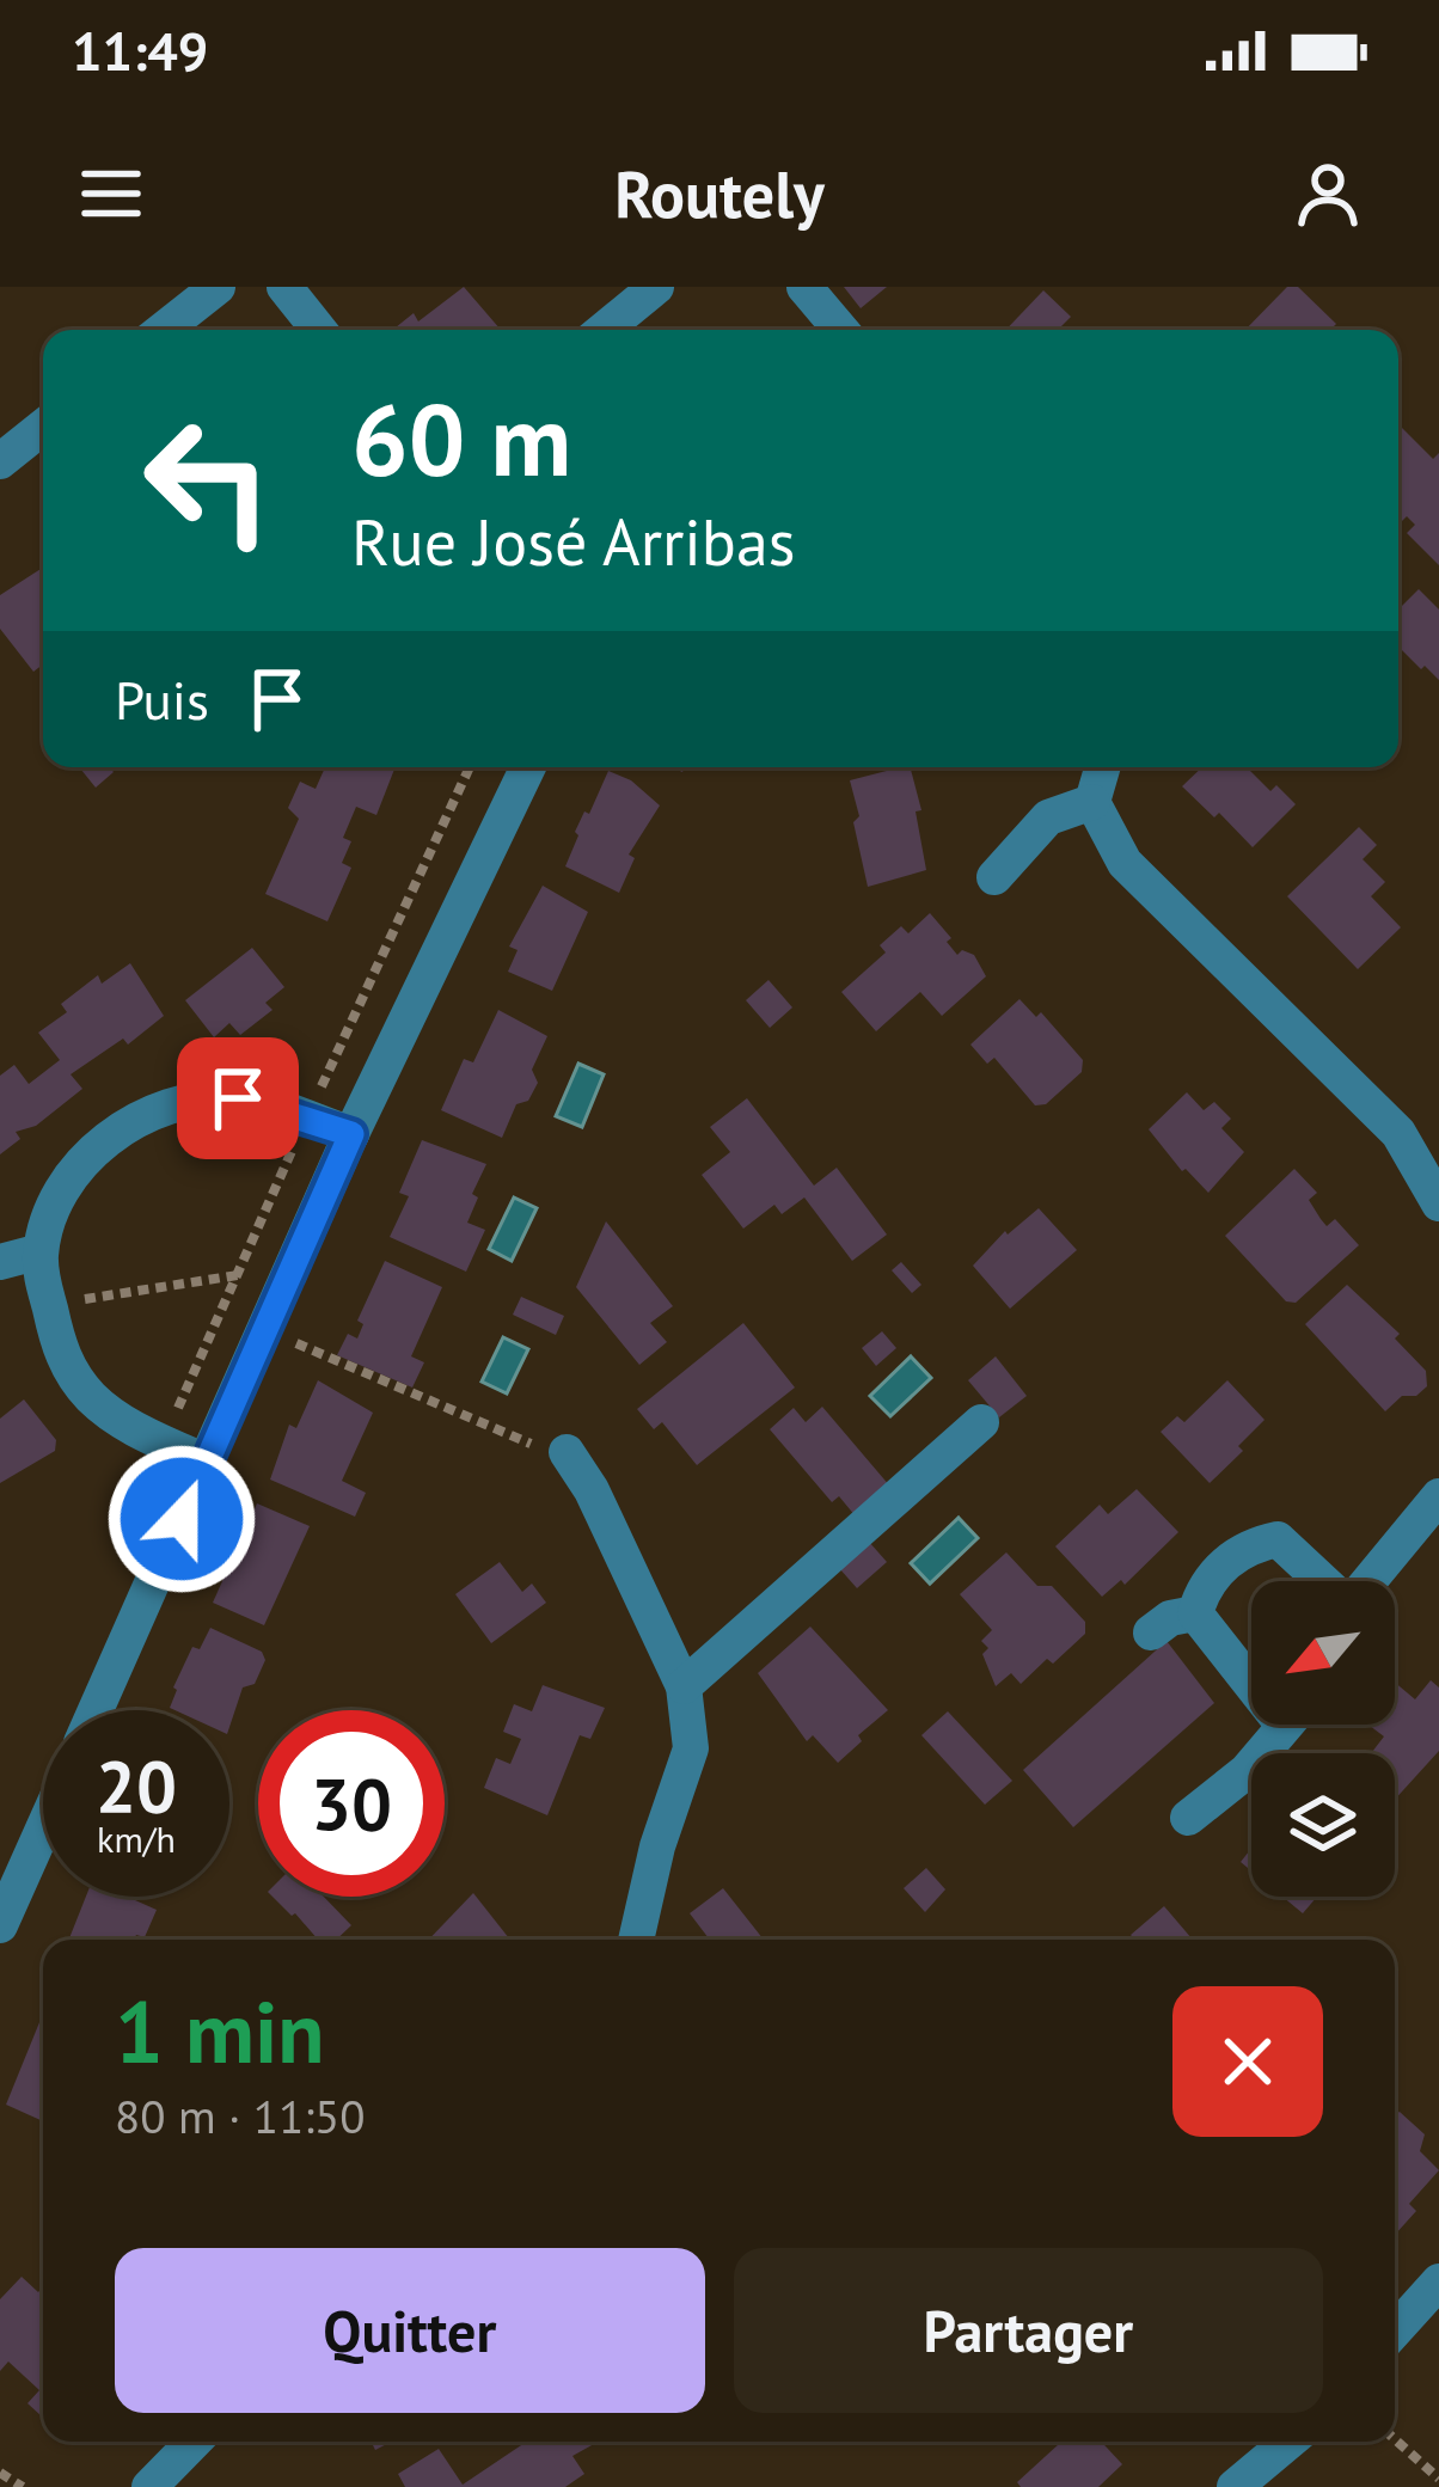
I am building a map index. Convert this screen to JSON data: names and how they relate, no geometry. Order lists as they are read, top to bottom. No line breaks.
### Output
{"north":"bottom left","page":{"status":"11:49","header":"Routely","turn":["60 m","Rue José Arribas"],"then":"Puis","speed":"20 km/h","limit":"30","heading":["1 min","80 m · 11:50"],"buttons":["Quitter","Partager"]}}
